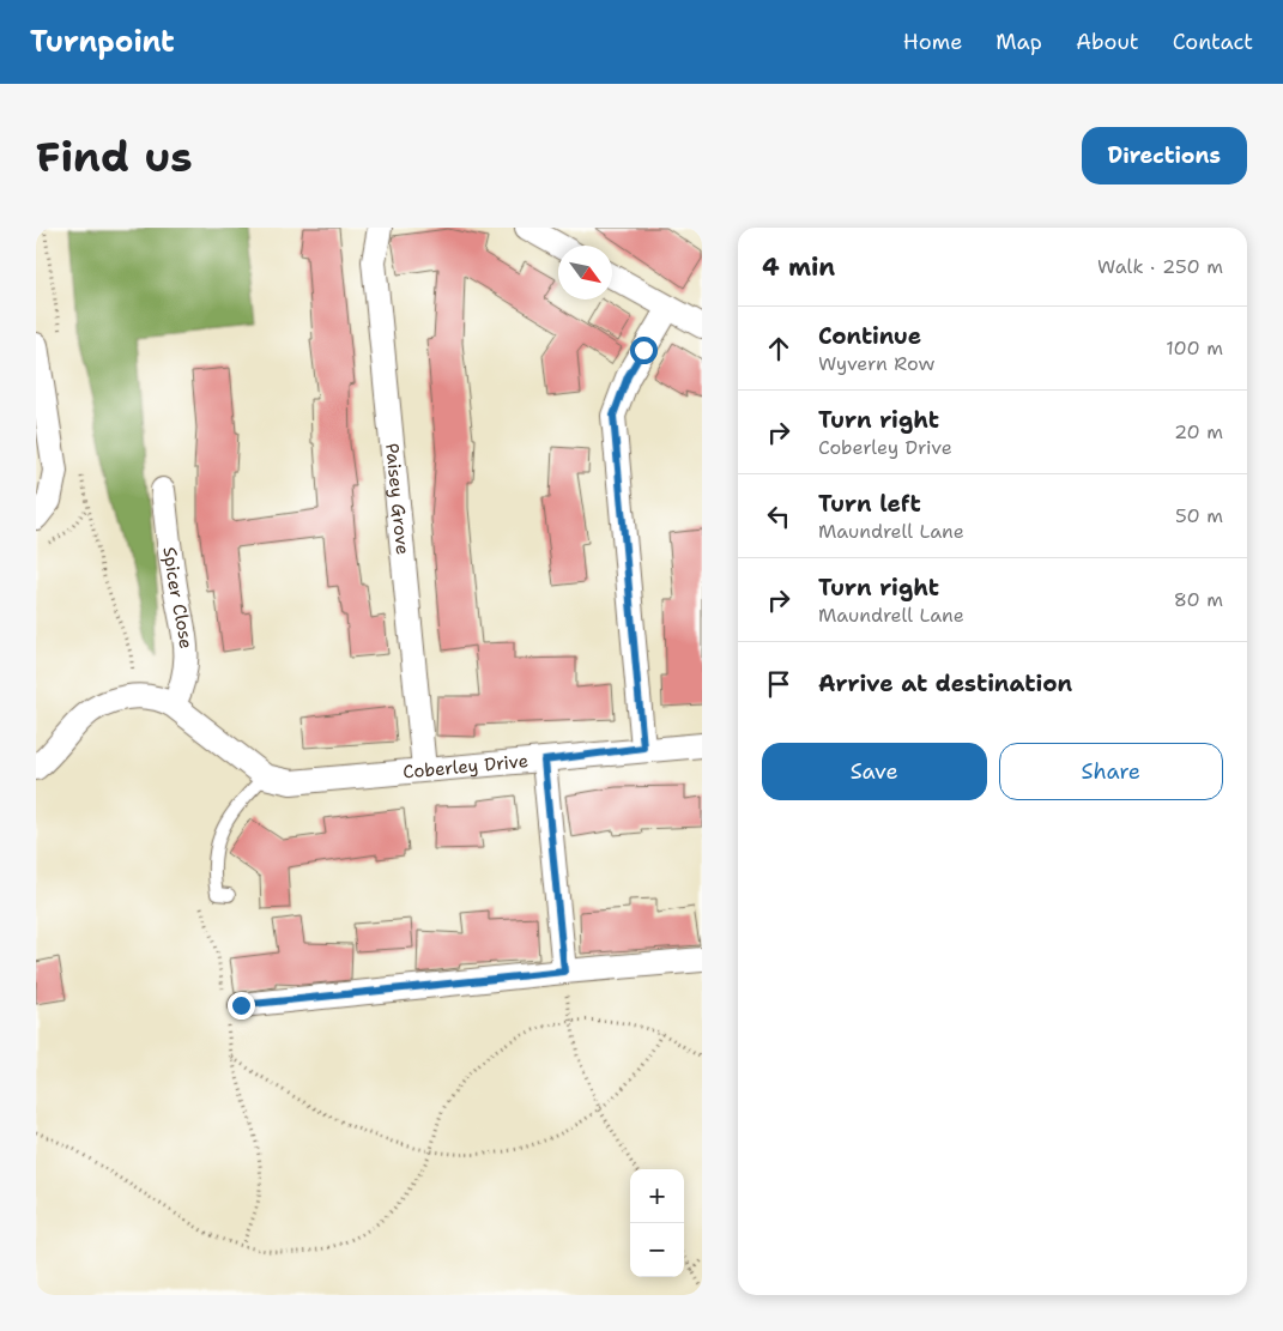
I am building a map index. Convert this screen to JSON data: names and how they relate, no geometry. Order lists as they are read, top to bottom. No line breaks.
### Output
{"streets":{"street":["Paisey Grove","Spicer Close","Coberley Drive"]},"crossings":[["Paisey Grove","Coberley Drive"],["Spicer Close","Coberley Drive"]],"north":"bottom right","page":{"header":"Turnpoint","nav":["Home","Map","About","Contact"],"buttons":["Directions",["Save","Share"]],"title":"Find us","heading":["4 min","Walk · 250 m"],"list":[["Continue","Wyvern Row","100 m"],["Turn right","Coberley Drive","20 m"],["Turn left","Maundrell Lane","50 m"],["Turn right","Maundrell Lane","80 m"],"Arrive at destination"],"map_buttons":["+","−"]}}
